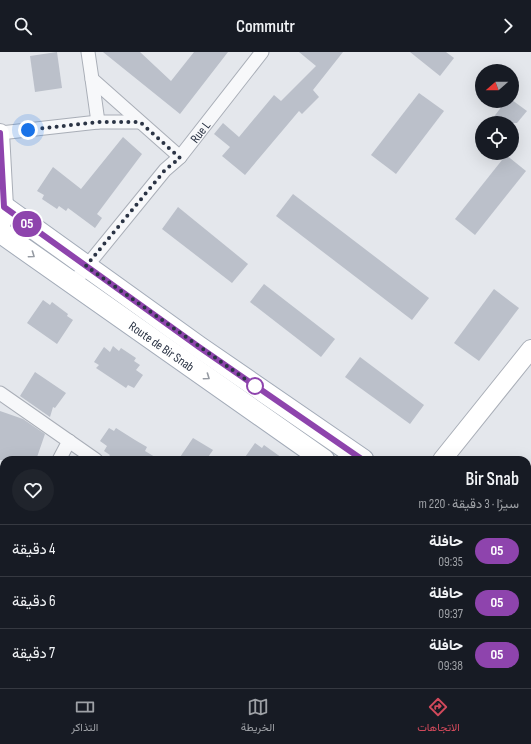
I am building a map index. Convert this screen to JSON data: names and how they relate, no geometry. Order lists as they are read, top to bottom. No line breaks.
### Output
{"streets":{"main road":["Route de Bir Snab"],"street":["Rue L"]},"crossings":[["Rue L","Route de Bir Snab"]],"lines":["bus line 05"],"north":"left","page":{"header":"Commutr","on_map":"05","heading":["Bir Snab","سيرًا · 3 دقيقة · 220 m"],"list":[{"mark":"05","name":"حافلة","note":"09:35","value":"4 دقيقة"},{"mark":"05","name":"حافلة","note":"09:37","value":"6 دقيقة"},{"mark":"05","name":"حافلة","note":"09:38","value":"7 دقيقة"}],"tabs":["الاتجاهات","الخريطة","التذاكر"]}}
